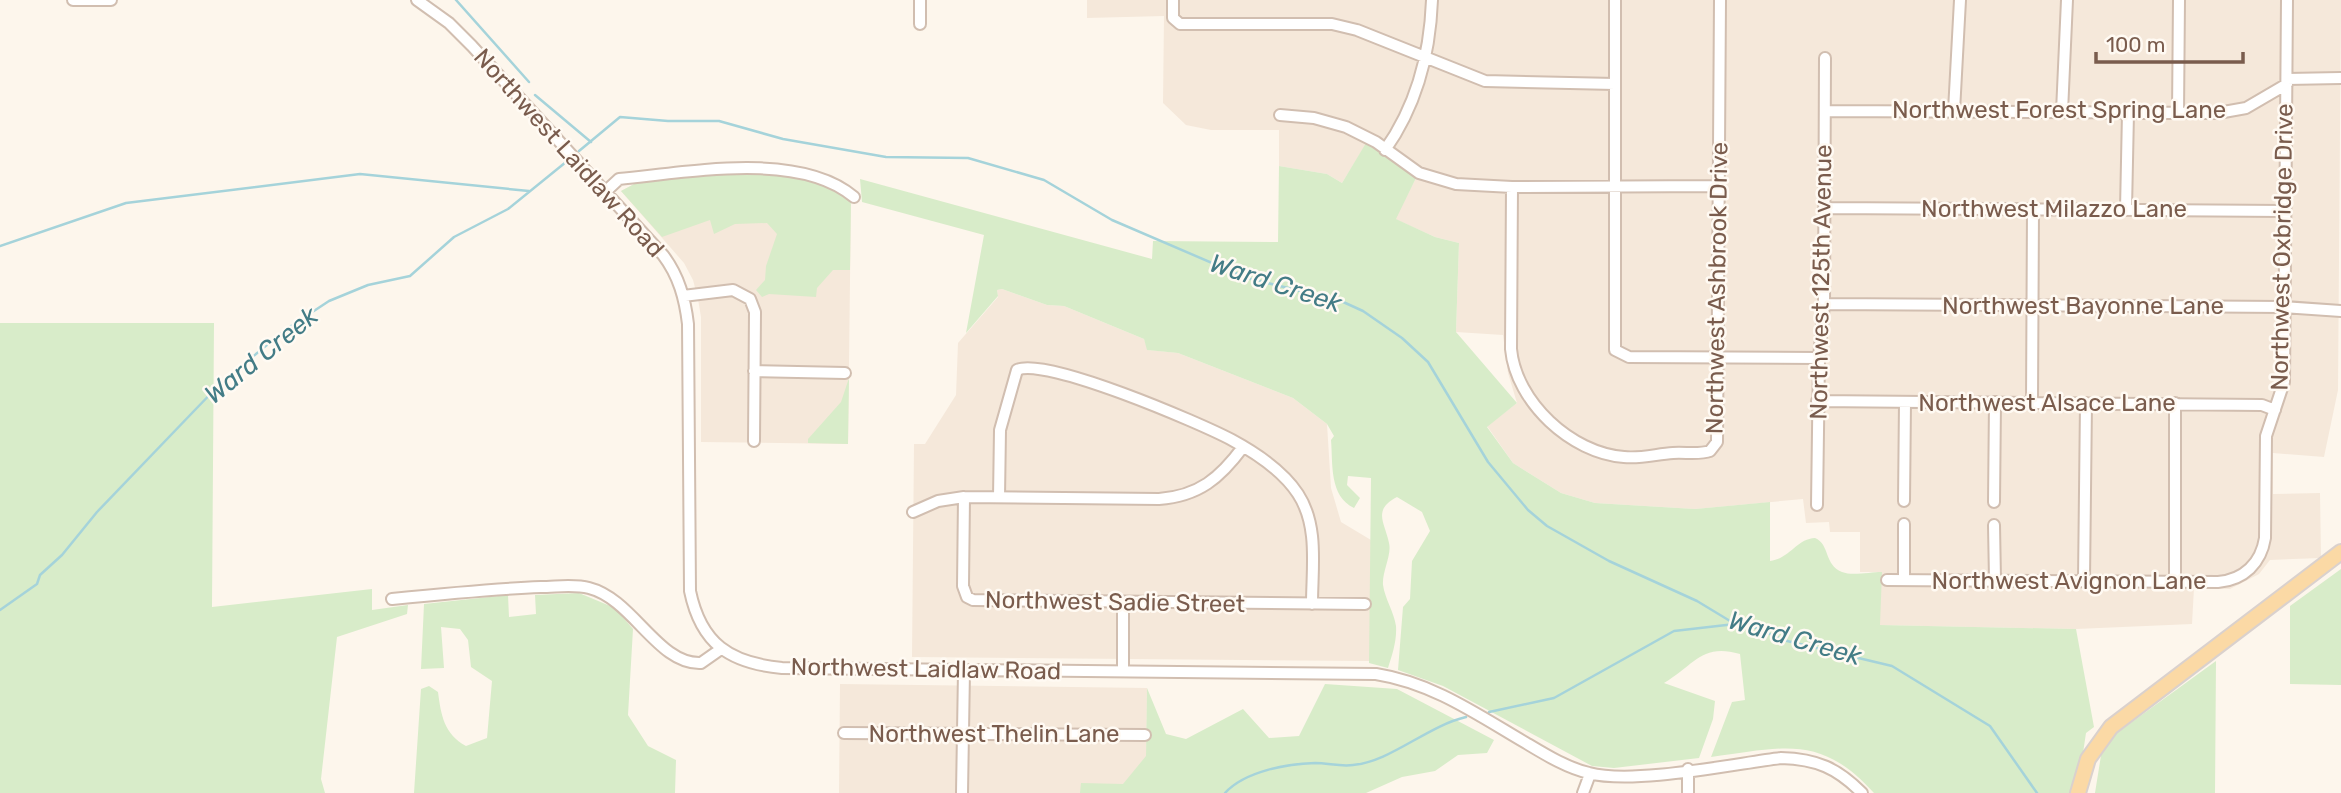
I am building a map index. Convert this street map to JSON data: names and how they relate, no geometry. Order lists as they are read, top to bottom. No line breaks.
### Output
{"streets":{"street":["Northwest Forest Spring Lane","Northwest Laidlaw Road","Northwest Milazzo Lane","Northwest Oxbridge Drive","Northwest 125th Avenue","Northwest Ashbrook Drive","Northwest Bayonne Lane","Northwest Alsace Lane","Northwest Avignon Lane","Northwest Sadie Street","Northwest Thelin Lane"]},"crossings":[["Northwest Forest Spring Lane","Northwest Oxbridge Drive"],["Northwest Forest Spring Lane","Northwest 125th Avenue"],["Northwest Milazzo Lane","Northwest Oxbridge Drive"],["Northwest Milazzo Lane","Northwest 125th Avenue"],["Northwest Oxbridge Drive","Northwest Bayonne Lane"],["Northwest Oxbridge Drive","Northwest Alsace Lane"],["Northwest Oxbridge Drive","Northwest Avignon Lane"],["Northwest 125th Avenue","Northwest Bayonne Lane"],["Northwest 125th Avenue","Northwest Alsace Lane"]],"water":["Ward Creek"],"scale_bar":"100 m"}
